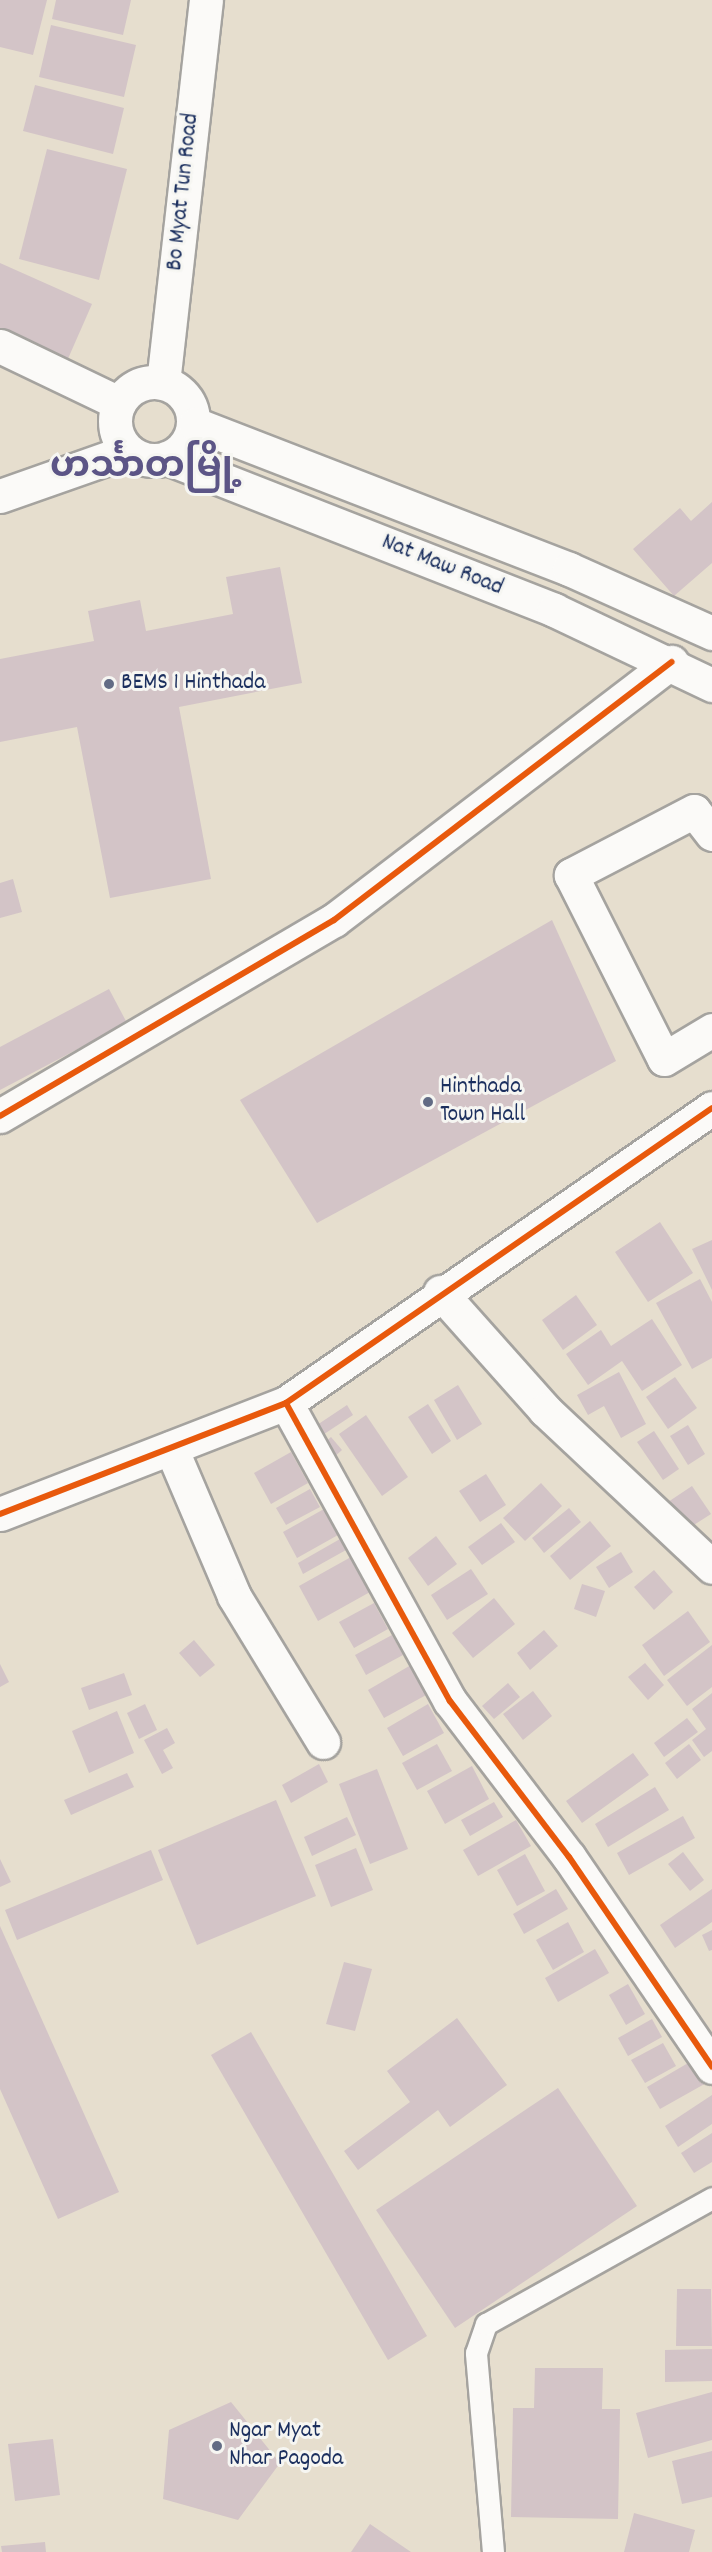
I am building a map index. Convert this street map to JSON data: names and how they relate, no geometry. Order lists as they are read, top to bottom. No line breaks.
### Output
{"streets":{"street":["Bo Myat Tun Road","Nat Maw Road"]},"crossings":[["Bo Myat Tun Road","Nat Maw Road"]],"districts":["ဟင်္သာတမြို့"],"places":["BEMS 1 Hinthada","Hinthada Town Hall","Ngar Myat Nhar Pagoda"]}
